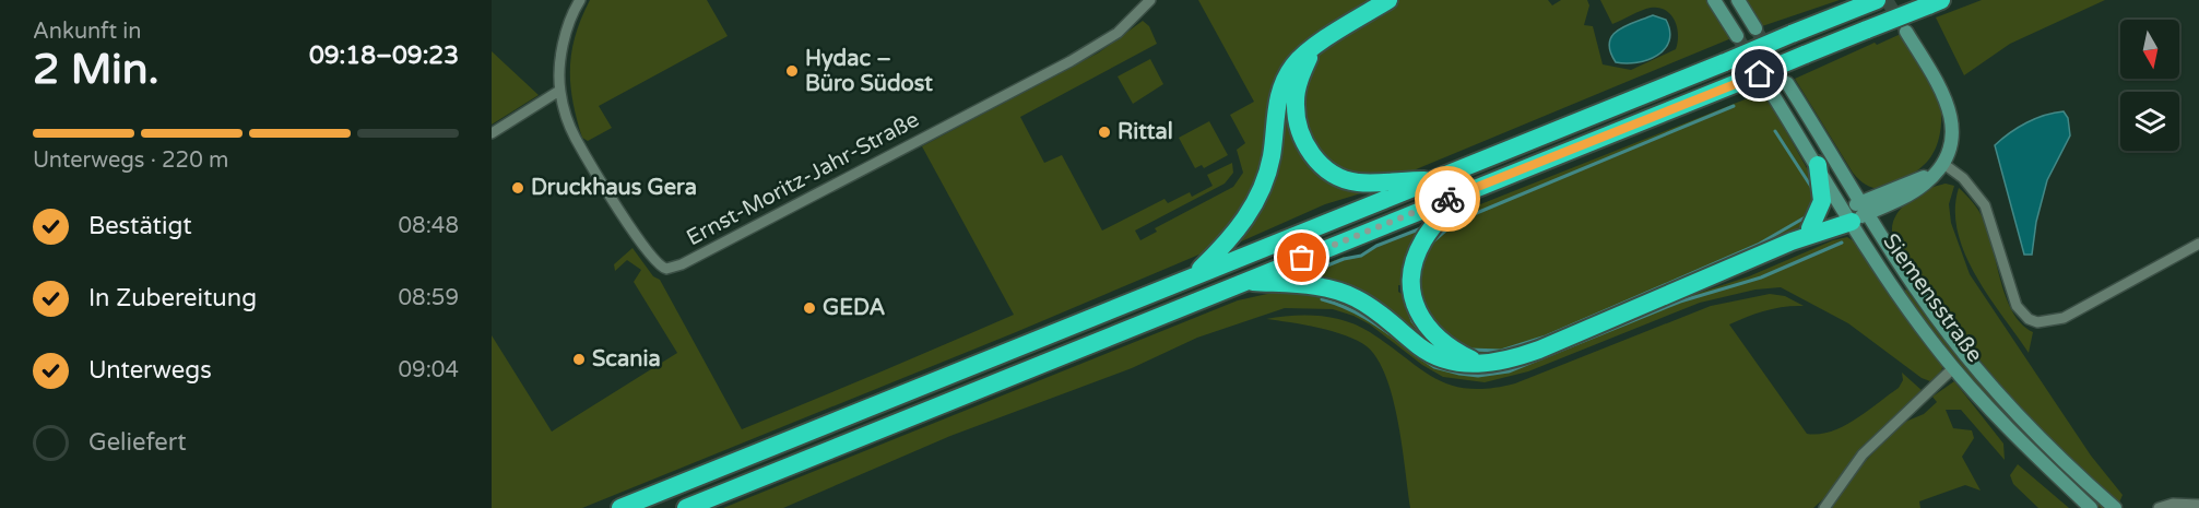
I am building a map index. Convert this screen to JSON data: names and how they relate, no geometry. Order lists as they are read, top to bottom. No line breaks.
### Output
{"streets":{"main road":["Siemensstraße"],"street":["Ernst-Moritz-Jahr-Straße"]},"places":["Hydac – Büro Südost","Rittal","Druckhaus Gera","GEDA","Scania"],"north":"bottom","page":{"heading":["2 Min.","Ankunft in","09:18–09:23"],"bar":"Unterwegs · 220 m","list":[["Bestätigt","08:48"],["In Zubereitung","08:59"],["Unterwegs","09:04"],"Geliefert"]}}
